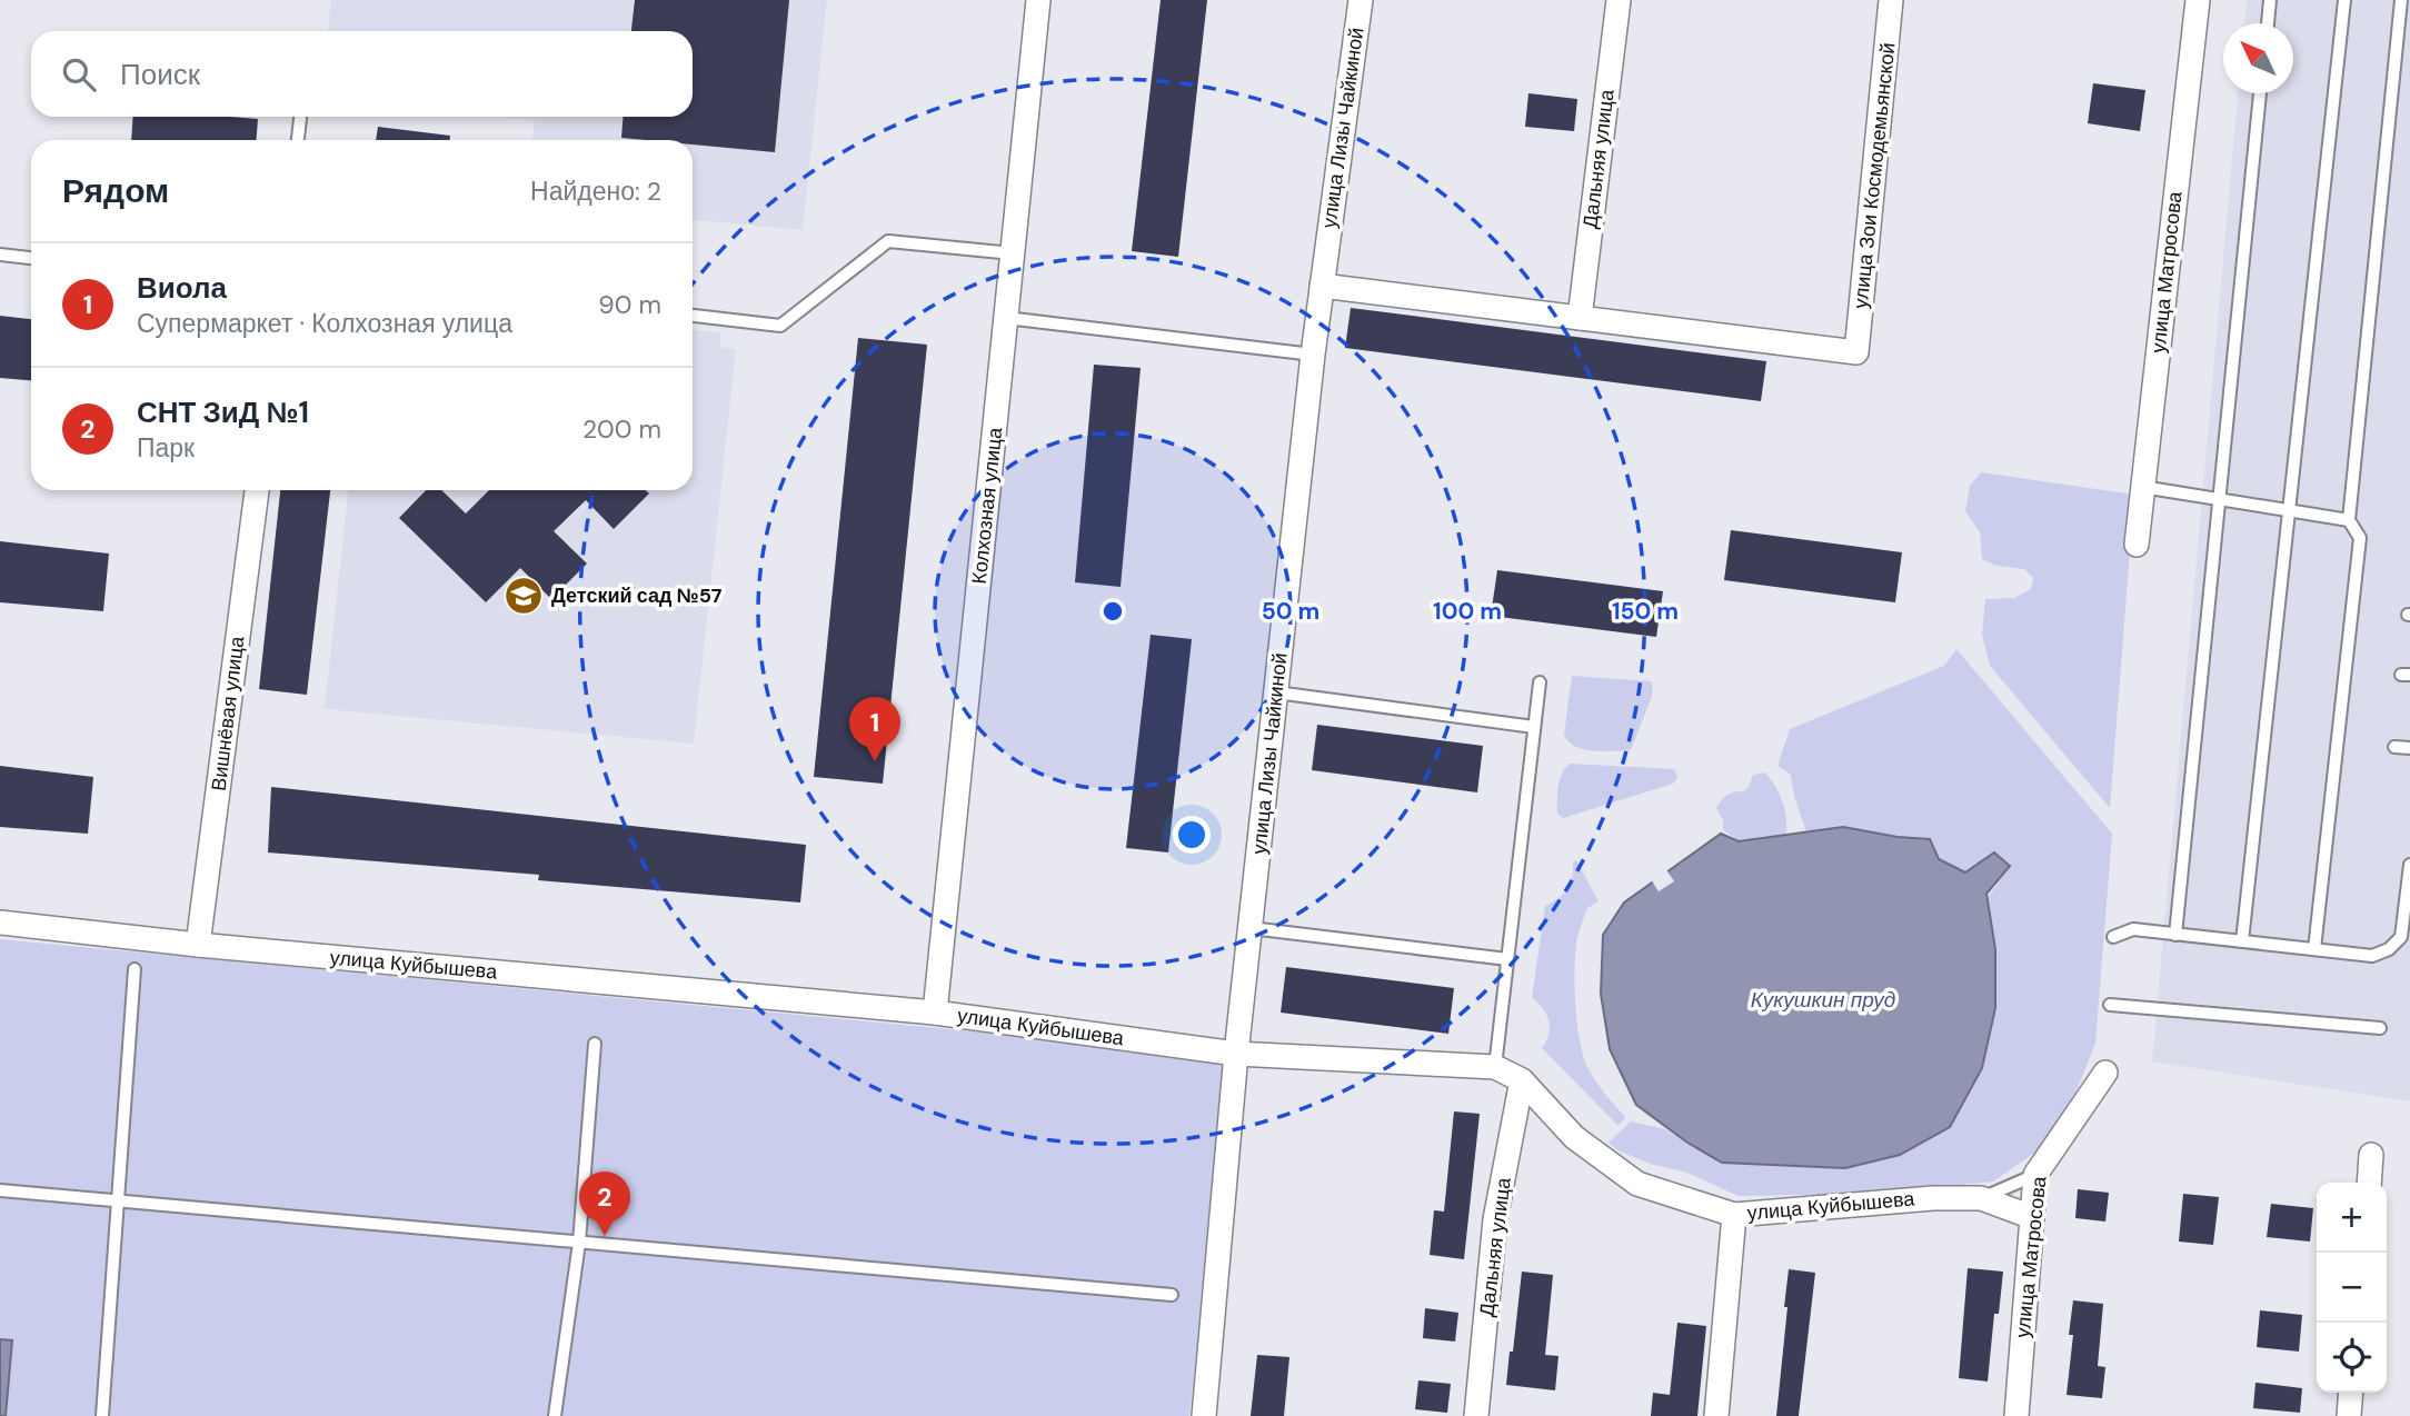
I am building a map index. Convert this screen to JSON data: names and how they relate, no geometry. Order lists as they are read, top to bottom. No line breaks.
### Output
{"streets":{"street":["улица Лизы Чайкиной","Дальняя улица","улица Зои Космодемьянской","улица Матросова","Колхозная улица","Вишнёвая улица","улица Куйбышева"]},"crossings":[["улица Лизы Чайкиной","улица Куйбышева"],["Дальняя улица","улица Зои Космодемьянской"],["Дальняя улица","улица Куйбышева"],["улица Матросова","улица Куйбышева"],["Колхозная улица","улица Куйбышева"],["Вишнёвая улица","улица Куйбышева"]],"water":["Кукушкин пруд"],"places":{"school or university":["Детский сад №57"]},"north":"top left","page":{"search":"Поиск","heading":["Рядом","Найдено: 2"],"list":[{"mark":"1","name":"Виола","note":"Супермаркет · Колхозная улица","value":"90 m"},{"mark":"2","name":"СНТ ЗиД №1","note":"Парк","value":"200 m"}],"pins":["1","2"],"map_buttons":["+","−"]},"rings":["50 m","100 m","150 m"]}
